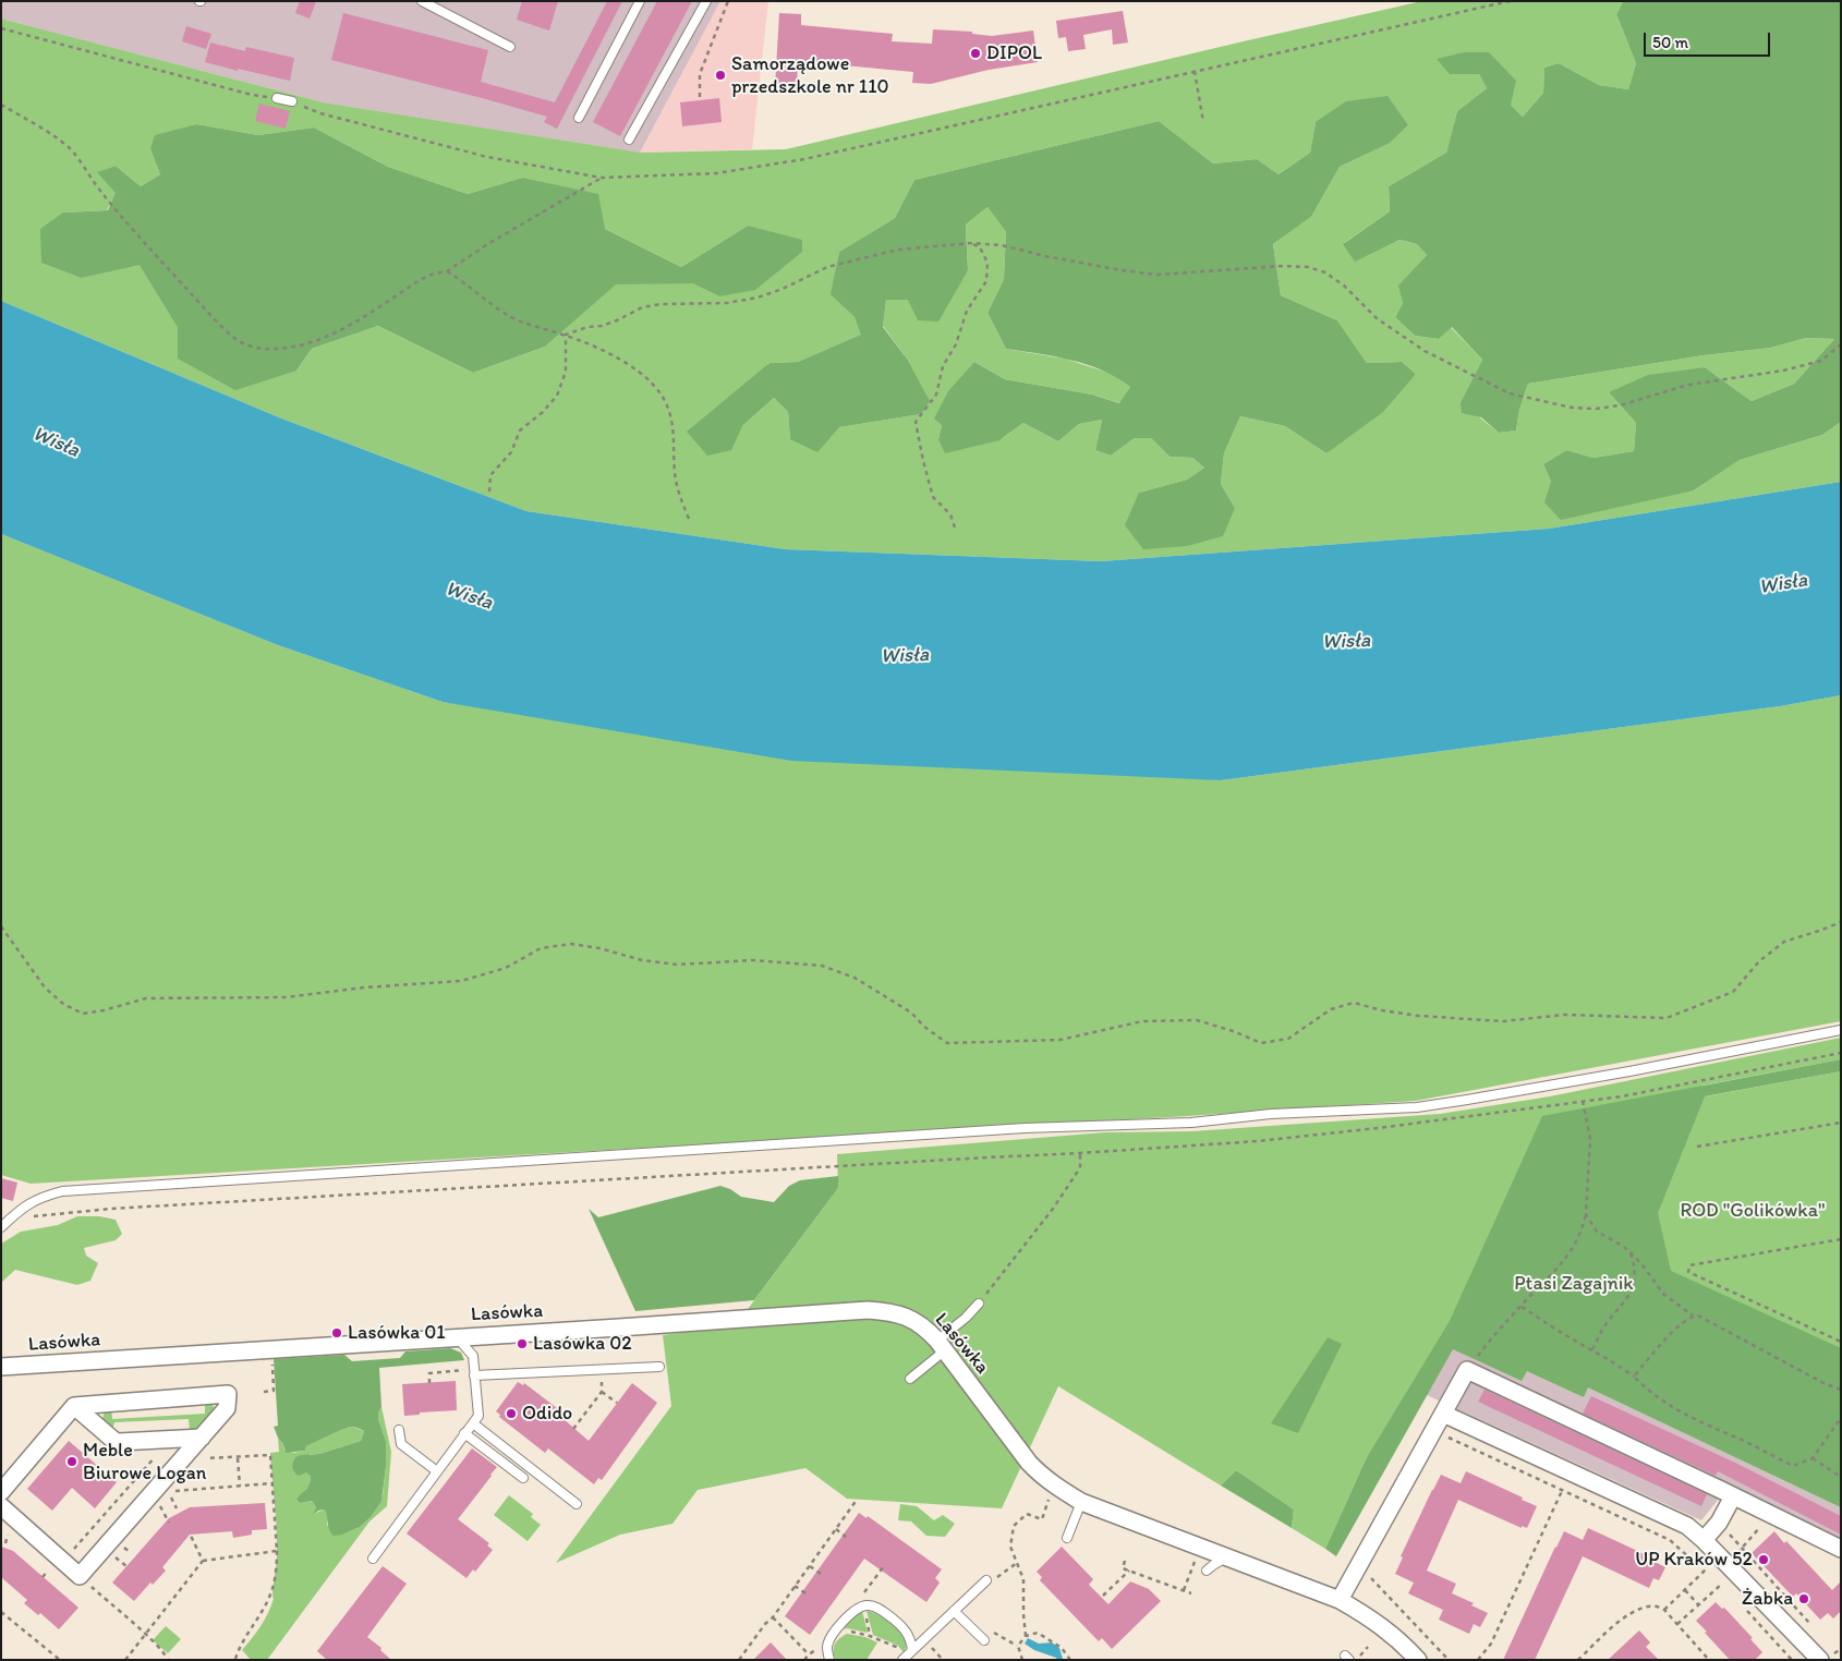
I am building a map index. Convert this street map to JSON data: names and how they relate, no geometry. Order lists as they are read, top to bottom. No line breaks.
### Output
{"streets":{"street":["Lasówka"]},"water":["Wisła"],"parks":["ROD \"Golikówka\"","Ptasi Zagajnik"],"places":["DIPOL","Samorządowe przedszkole nr 110","Lasówka 01","Lasówka 02","Odido","Meble Biurowe Logan","UP Kraków 52","Żabka"],"scale_bar":"50 m"}
